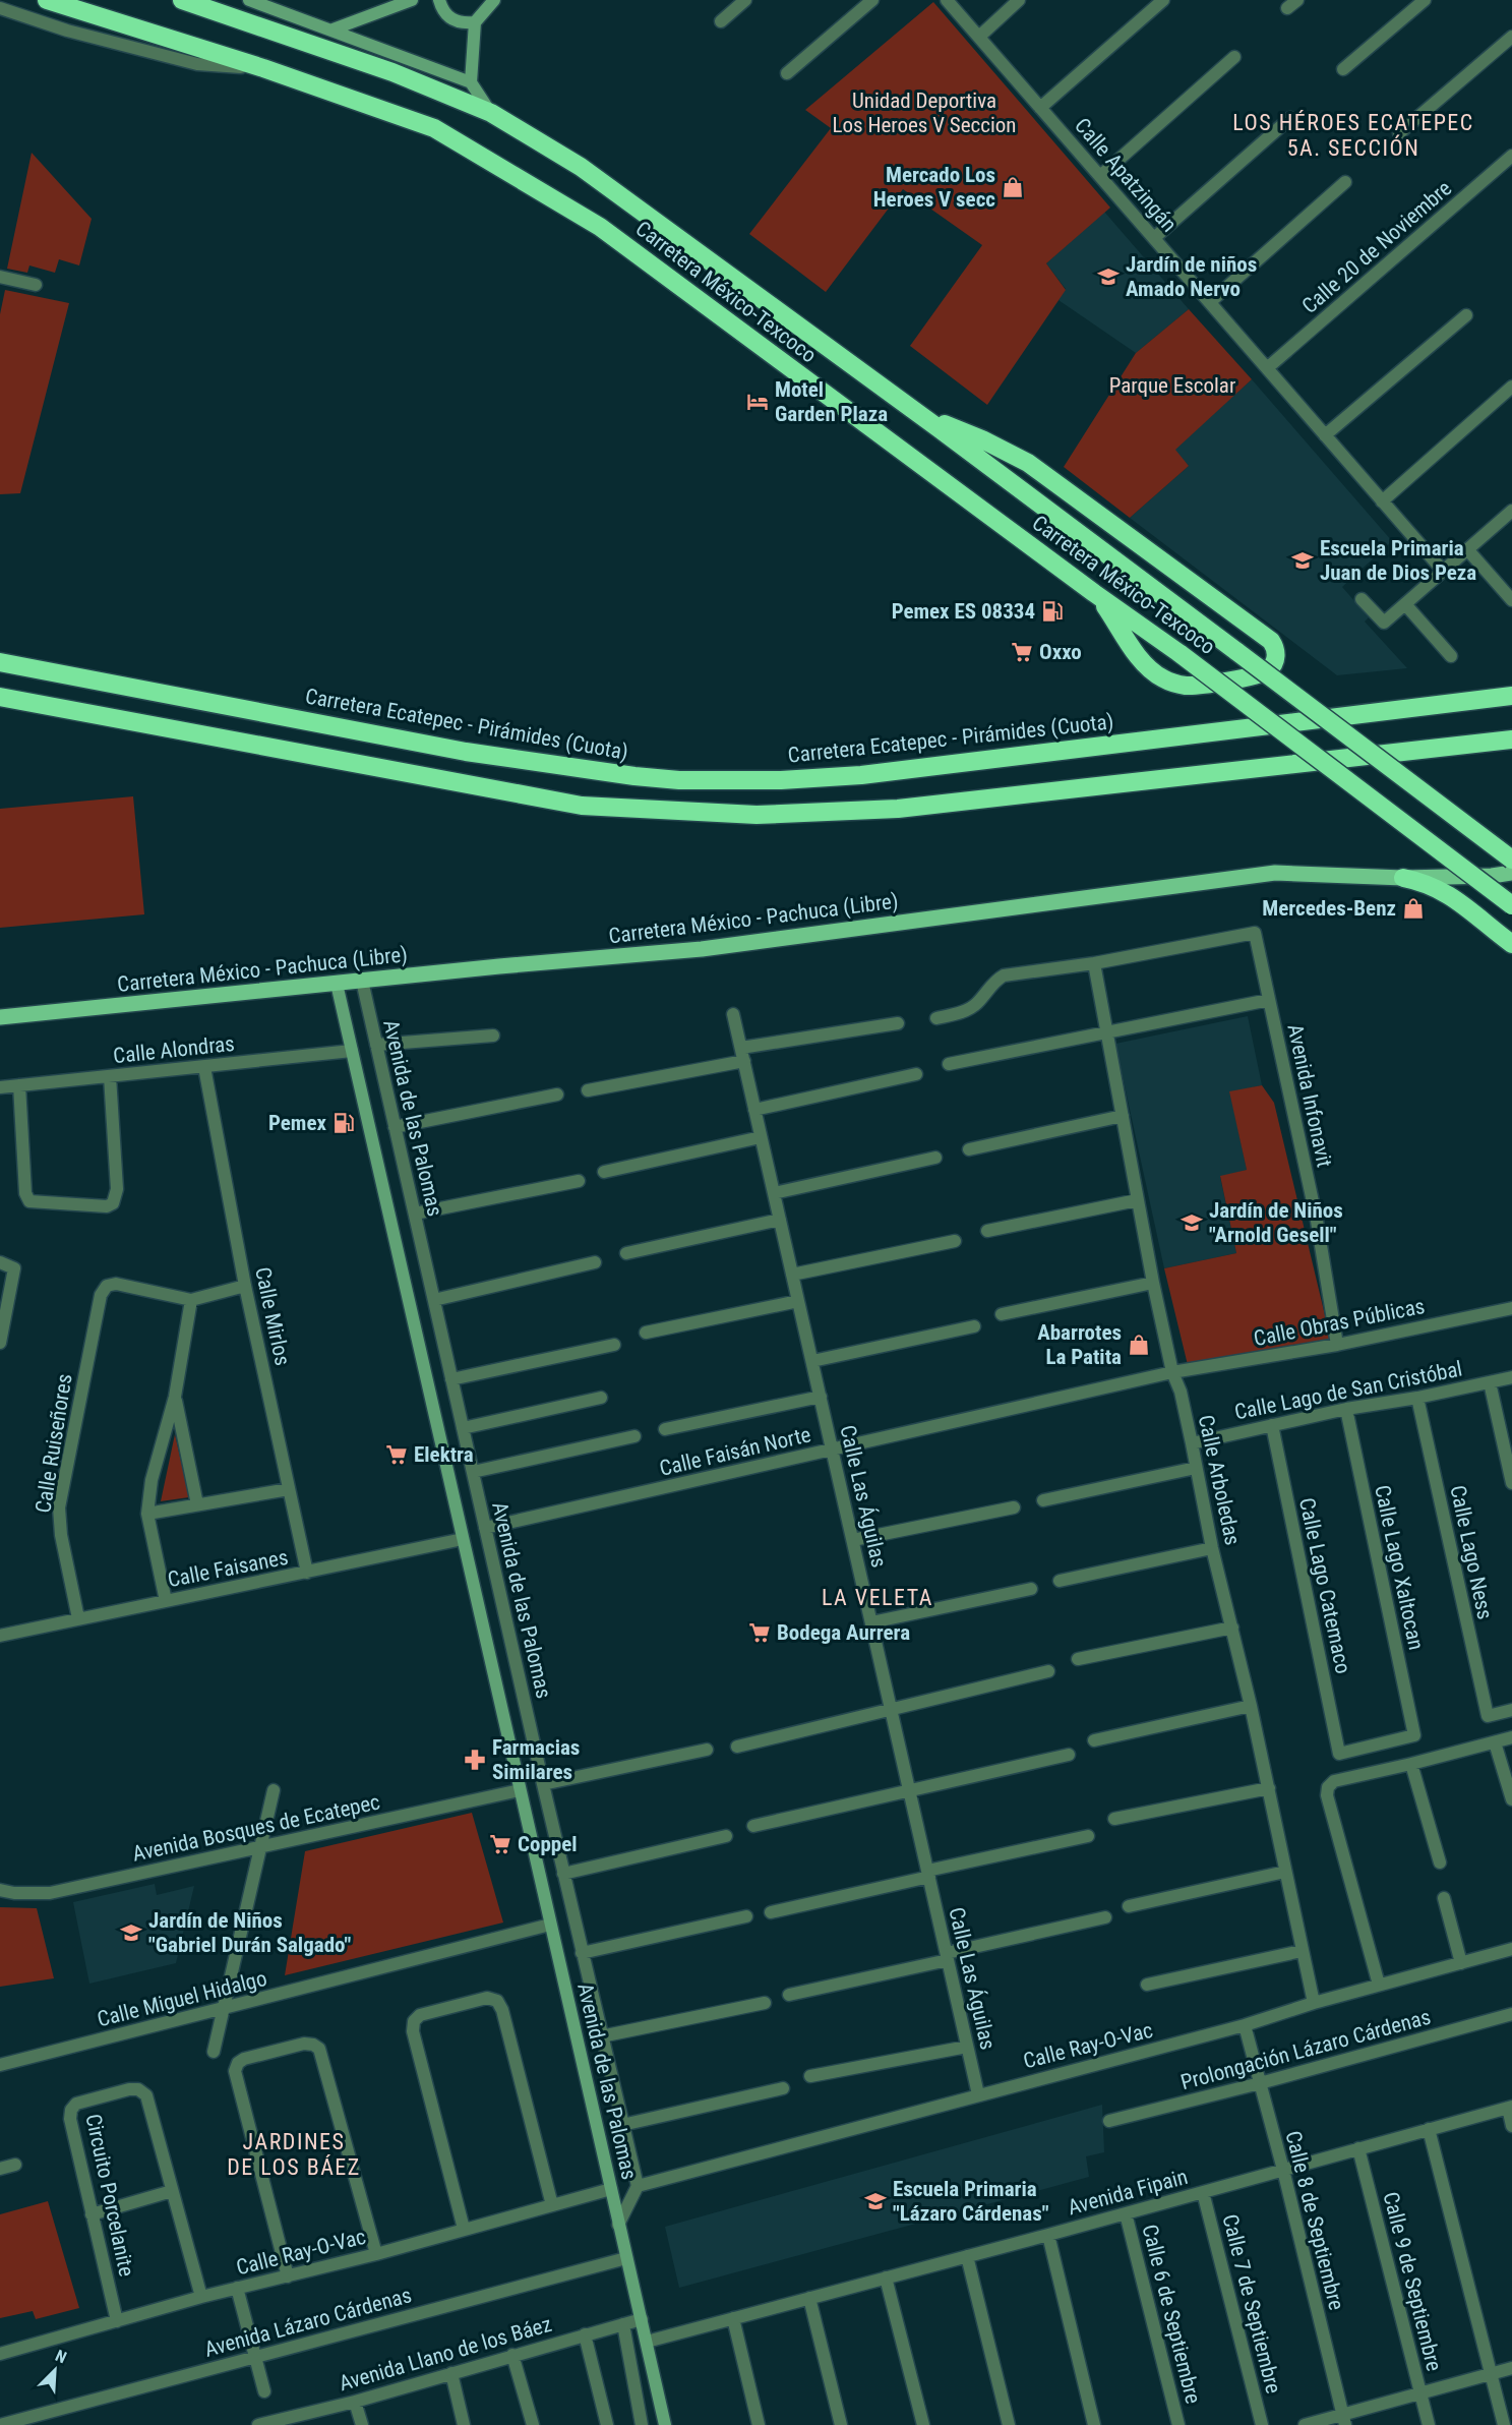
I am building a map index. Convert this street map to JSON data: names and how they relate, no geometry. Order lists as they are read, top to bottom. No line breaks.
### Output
{"streets":{"highway":["Carretera México-Texcoco","Carretera Ecatepec - Pirámides (Cuota)"],"main road":["Carretera México - Pachuca (Libre)","Avenida de las Palomas"],"street":["Calle Apatzingán","Calle 20 de Noviembre","Calle Alondras","Avenida Infonavit","Calle Mirlos","Calle Obras Públicas","Calle Lago de San Cristóbal","Calle Ruiseñores","Calle Faisán Norte","Calle Arboledas","Calle Las Águilas","Calle Lago Ness","Calle Lago Xaltocan","Calle Faisanes","Calle Lago Catemaco","Avenida Bosques de Ecatepec","Calle Miguel Hidalgo","Calle Ray-O-Vac","Prolongación Lázaro Cárdenas","Avenida Fipain","Circuito Porcelanite","Calle 8 de Septiembre","Calle 9 de Septiembre","Calle 7 de Septiembre","Calle 6 de Septiembre","Avenida Lázaro Cárdenas","Avenida Llano de los Báez"]},"crossings":[["Calle Apatzingán","Calle 20 de Noviembre"],["Carretera México - Pachuca (Libre)","Avenida de las Palomas"],["Calle Alondras","Avenida de las Palomas"],["Calle Alondras","Calle Mirlos"],["Avenida Infonavit","Calle Obras Públicas"],["Avenida Infonavit","Calle Arboledas"],["Avenida de las Palomas","Calle Faisán Norte"],["Avenida de las Palomas","Calle Faisanes"],["Avenida de las Palomas","Avenida Bosques de Ecatepec"],["Avenida de las Palomas","Calle Miguel Hidalgo"],["Avenida de las Palomas","Calle Ray-O-Vac"],["Avenida de las Palomas","Avenida Fipain"],["Avenida de las Palomas","Avenida Lázaro Cárdenas"],["Avenida de las Palomas","Avenida Llano de los Báez"],["Calle Mirlos","Calle Faisanes"],["Calle Obras Públicas","Calle Faisán Norte"],["Calle Obras Públicas","Calle Arboledas"],["Calle Lago de San Cristóbal","Calle Arboledas"],["Calle Lago de San Cristóbal","Calle Lago Ness"],["Calle Lago de San Cristóbal","Calle Lago Xaltocan"],["Calle Lago de San Cristóbal","Calle Lago Catemaco"],["Calle Ruiseñores","Calle Faisanes"],["Calle Faisán Norte","Calle Arboledas"],["Calle Faisán Norte","Calle Las Águilas"],["Calle Arboledas","Calle Ray-O-Vac"],["Calle Las Águilas","Calle Ray-O-Vac"],["Calle Lago Xaltocan","Calle Lago Catemaco"],["Calle Ray-O-Vac","Circuito Porcelanite"],["Calle Ray-O-Vac","Calle 8 de Septiembre"],["Prolongación Lázaro Cárdenas","Calle 8 de Septiembre"],["Avenida Fipain","Calle 8 de Septiembre"],["Avenida Fipain","Calle 9 de Septiembre"],["Avenida Fipain","Calle 7 de Septiembre"],["Avenida Fipain","Calle 6 de Septiembre"]],"districts":["LOS HÉROES ECATEPEC 5A. SECCIÓN","LA VELETA","JARDINES DE LOS BÁEZ"],"parks":["Unidad Deportiva Los Heroes V Seccion","Parque Escolar"],"places":{"shop":["Mercado Los Heroes V secc","Mercedes-Benz","Abarrotes La Patita"],"school or university":["Jardín de niños Amado Nervo","Escuela Primaria Juan de Dios Peza","Jardín de Niños \"Arnold Gesell\"","Jardín de Niños \"Gabriel Durán Salgado\"","Escuela Primaria \"Lázaro Cárdenas\""],"hotel":["Motel Garden Plaza"],"fuel station":["Pemex ES 08334","Pemex"],"supermarket":["Oxxo","Elektra","Bodega Aurrera","Coppel"],"pharmacy":["Farmacias Similares"]},"north":"top right"}
